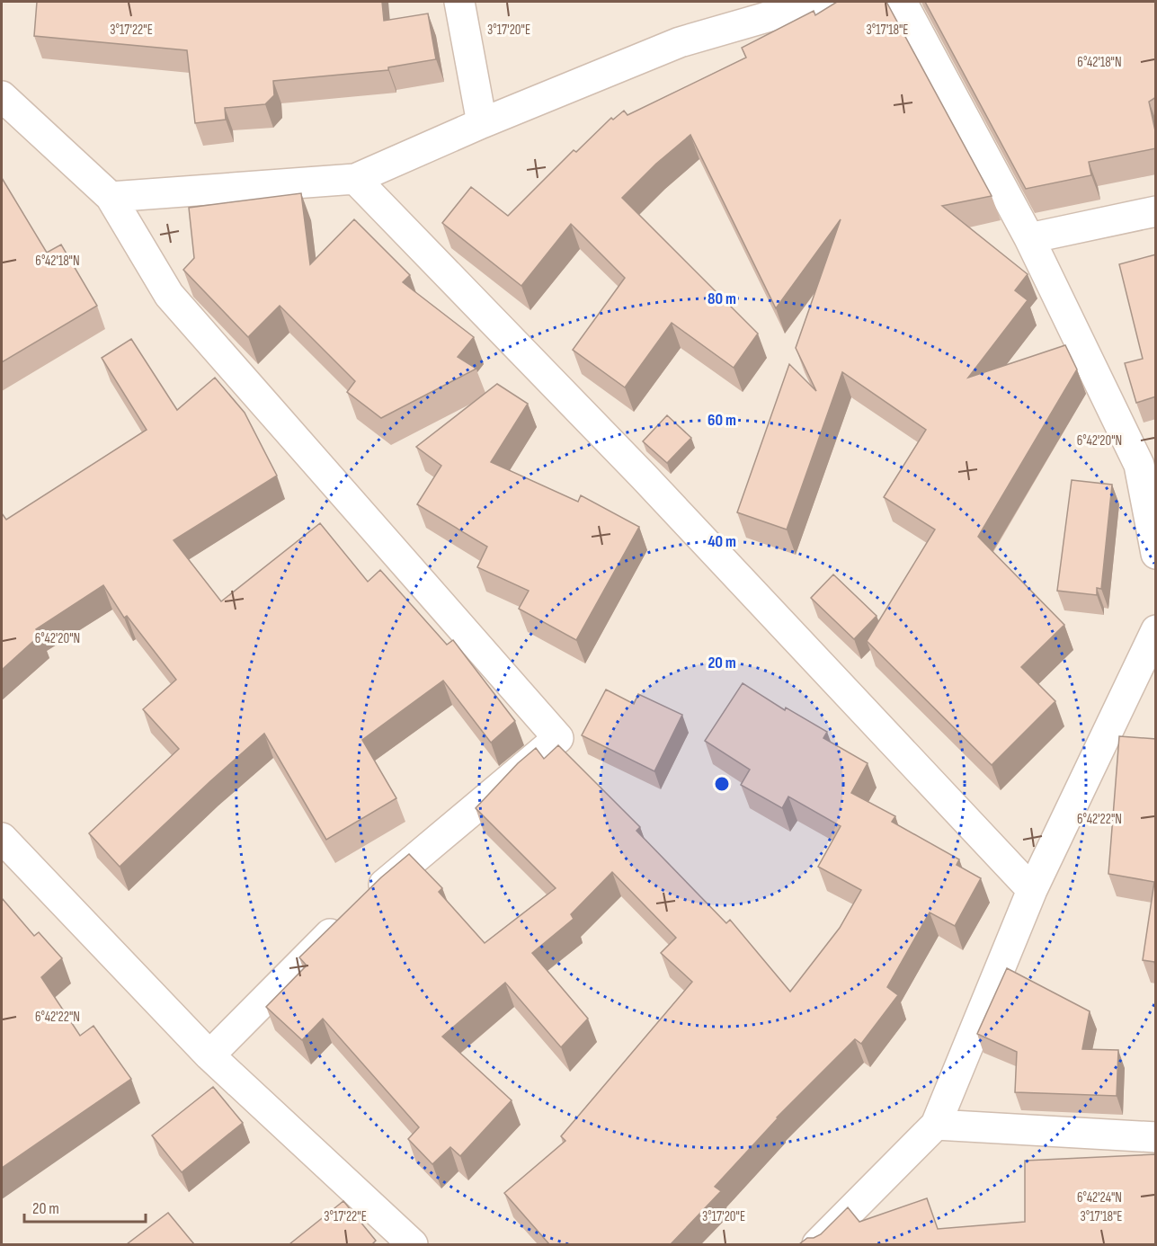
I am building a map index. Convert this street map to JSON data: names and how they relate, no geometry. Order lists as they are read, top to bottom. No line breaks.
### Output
{"scale_bar":"20 m","coordinates":["3°17'22\"E","3°17'20\"E","3°17'18\"E","6°42'18\"N","6°42'20\"N","6°42'22\"N","6°42'24\"N"],"rings":["80 m","60 m","40 m","20 m"]}
